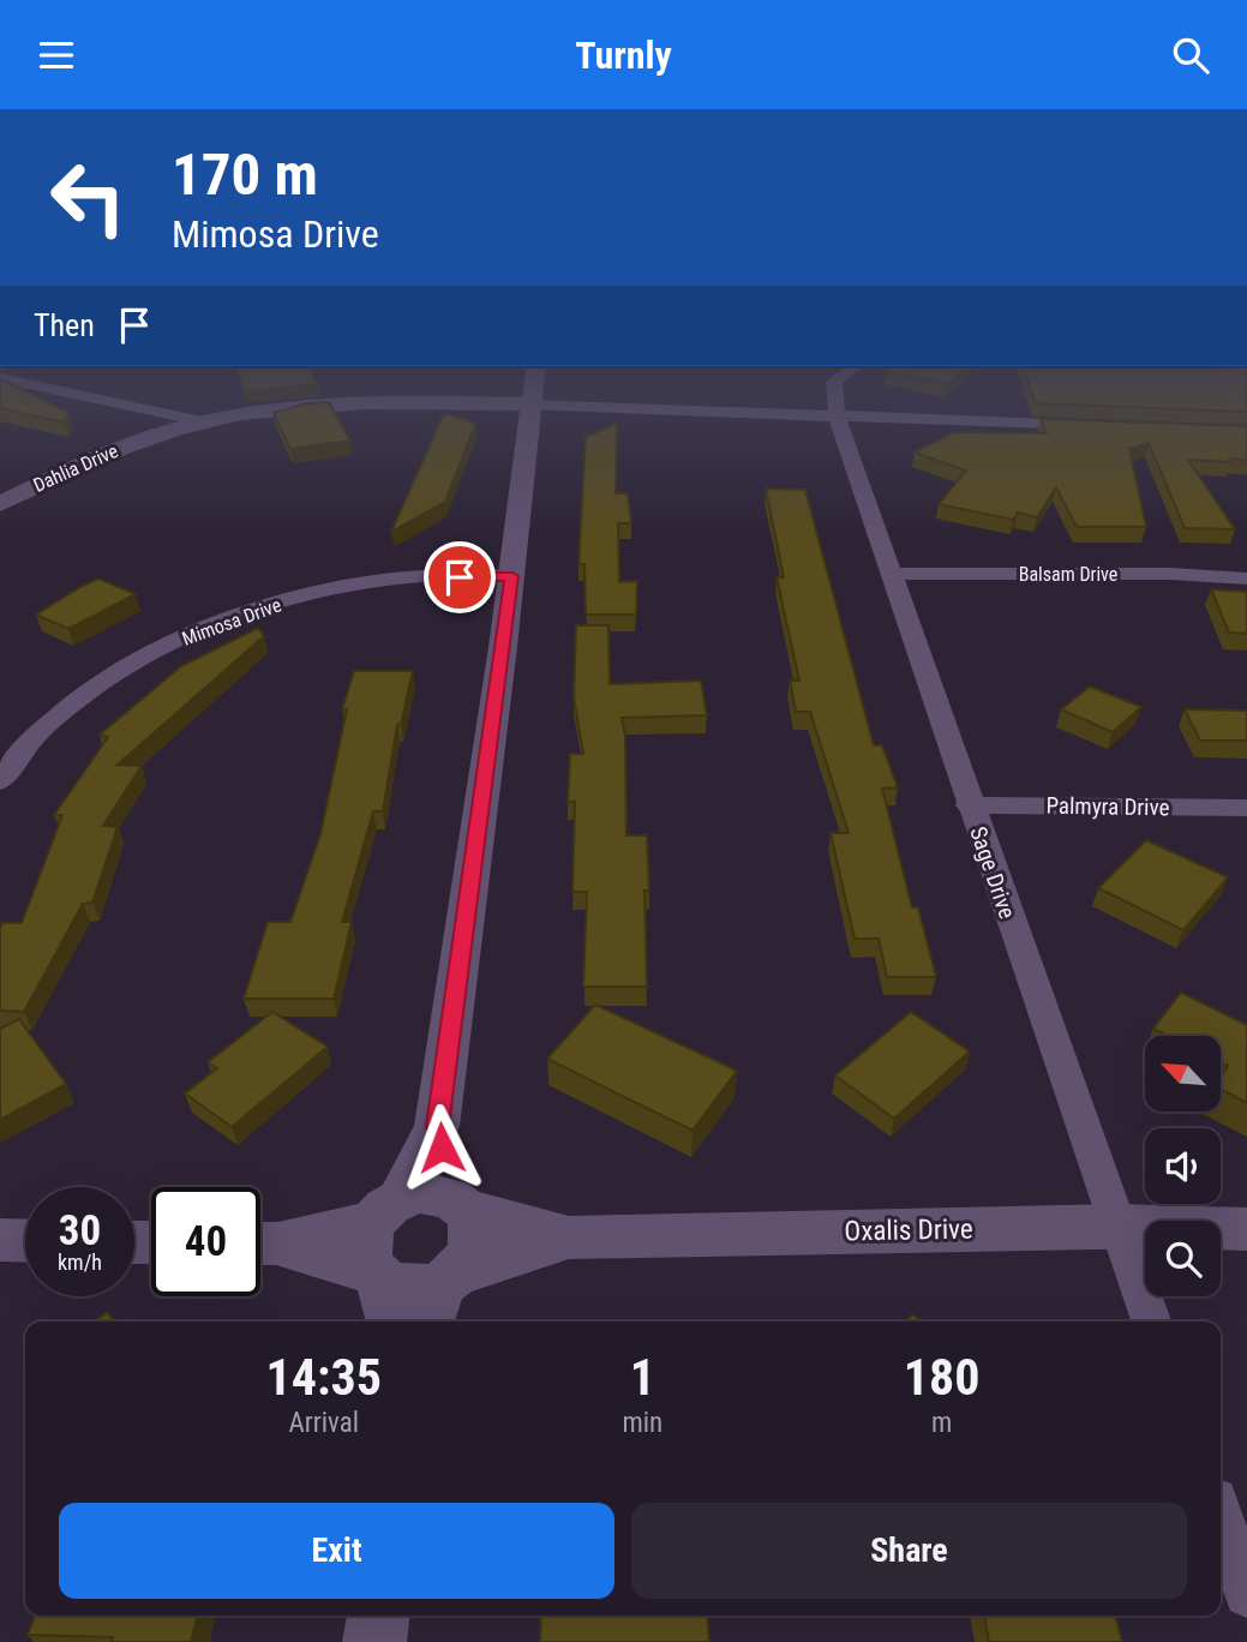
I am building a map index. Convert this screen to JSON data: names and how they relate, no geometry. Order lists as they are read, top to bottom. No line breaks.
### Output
{"streets":{"street":["Dahlia Drive","Balsam Drive","Mimosa Drive","Palmyra Drive","Sage Drive","Oxalis Drive"]},"crossings":[["Balsam Drive","Sage Drive"],["Palmyra Drive","Sage Drive"],["Sage Drive","Oxalis Drive"]],"north":"top left","page":{"header":"Turnly","turn":["170 m","Mimosa Drive"],"then":"Then","speed":"30 km/h","limit":"40","eta":["14:35","Arrival","1","min","180","m"],"buttons":["Exit","Share"]}}
